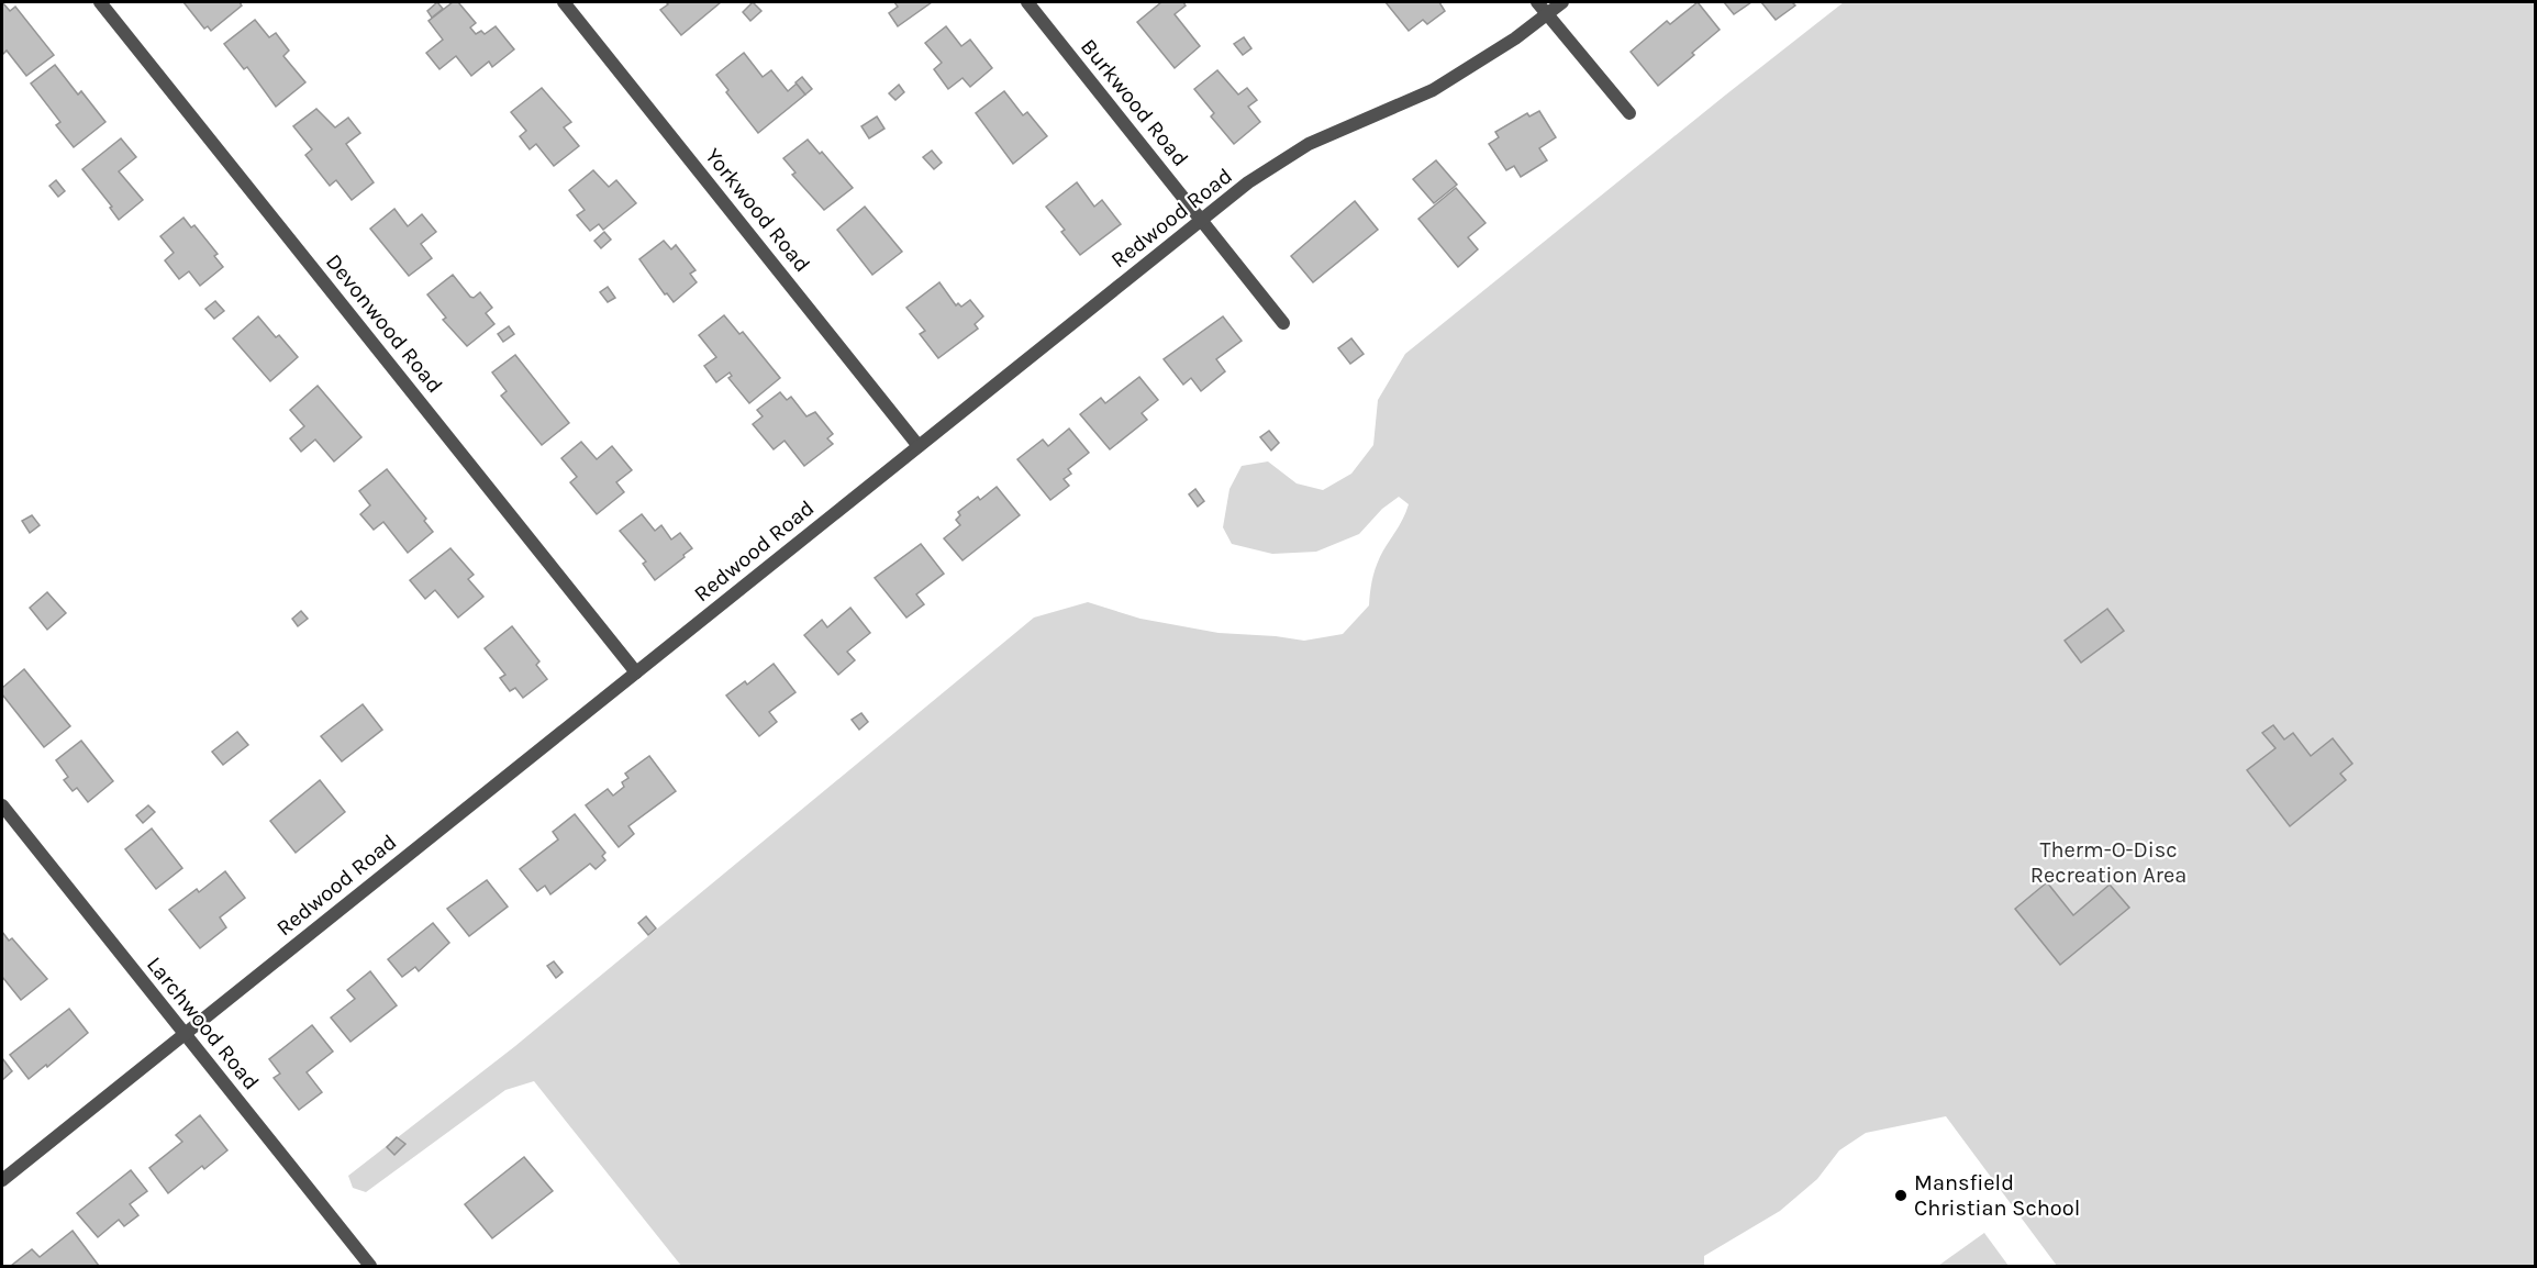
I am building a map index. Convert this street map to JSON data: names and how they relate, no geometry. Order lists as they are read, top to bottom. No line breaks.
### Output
{"streets":{"street":["Burkwood Road","Yorkwood Road","Redwood Road","Devonwood Road","Larchwood Road"]},"crossings":[["Burkwood Road","Redwood Road"],["Yorkwood Road","Redwood Road"],["Redwood Road","Devonwood Road"],["Redwood Road","Larchwood Road"]],"parks":["Therm-O-Disc Recreation Area"],"places":["Mansfield Christian School"]}
